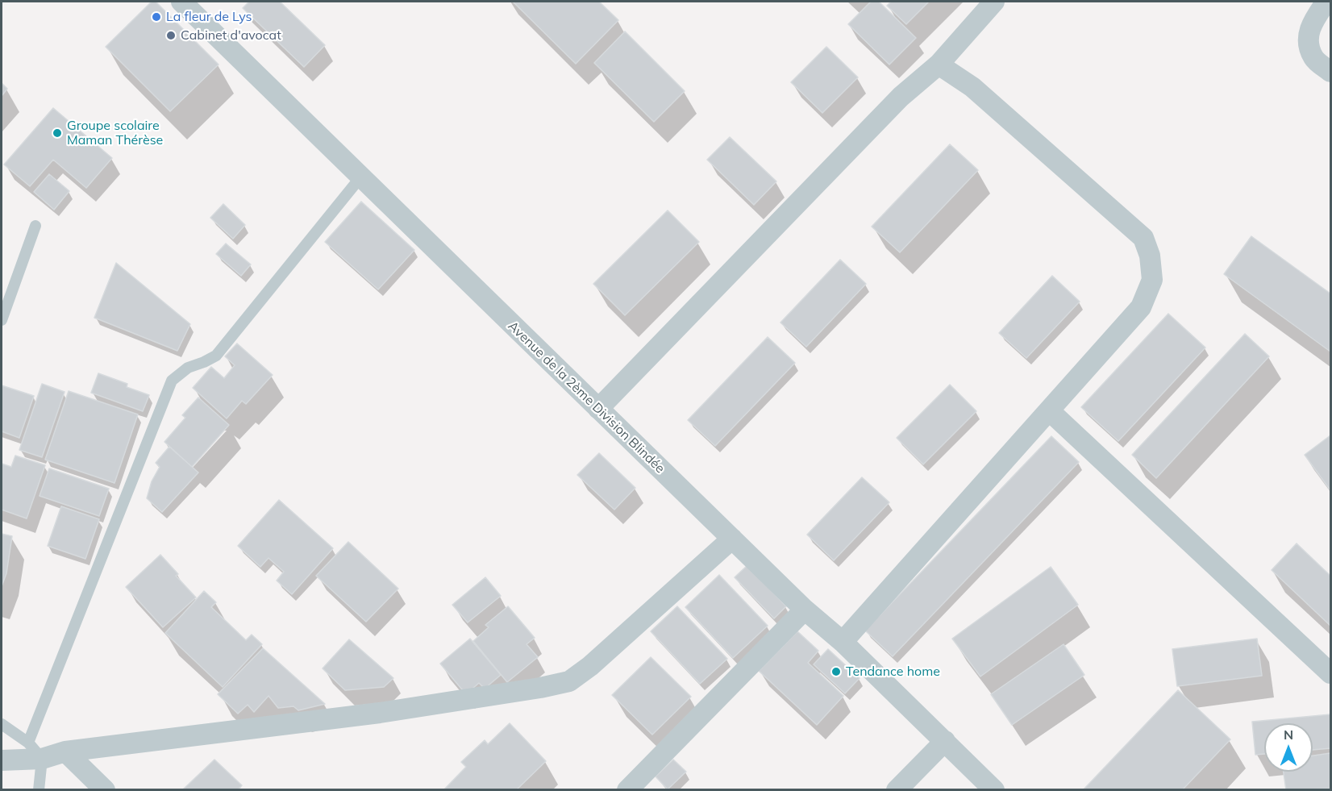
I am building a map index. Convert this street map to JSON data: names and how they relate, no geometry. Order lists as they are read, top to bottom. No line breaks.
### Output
{"streets":{"street":["Avenue de la 2ème Division Blindée"]},"places":["La fleur de Lys","Cabinet d'avocat","Groupe scolaire Maman Thérèse","Tendance home"],"north":"top"}
